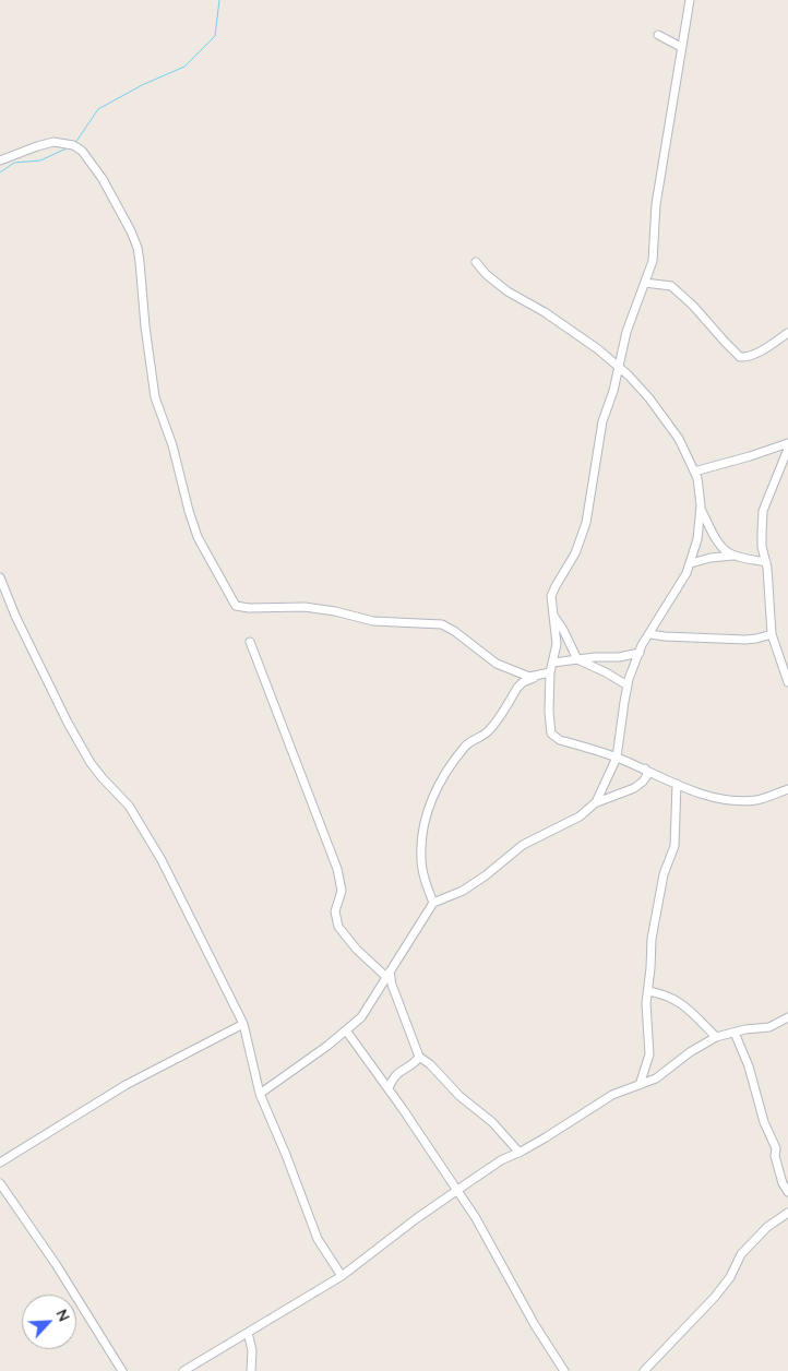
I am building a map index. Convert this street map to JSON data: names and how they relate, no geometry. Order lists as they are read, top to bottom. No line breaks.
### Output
{"north":"top right"}
